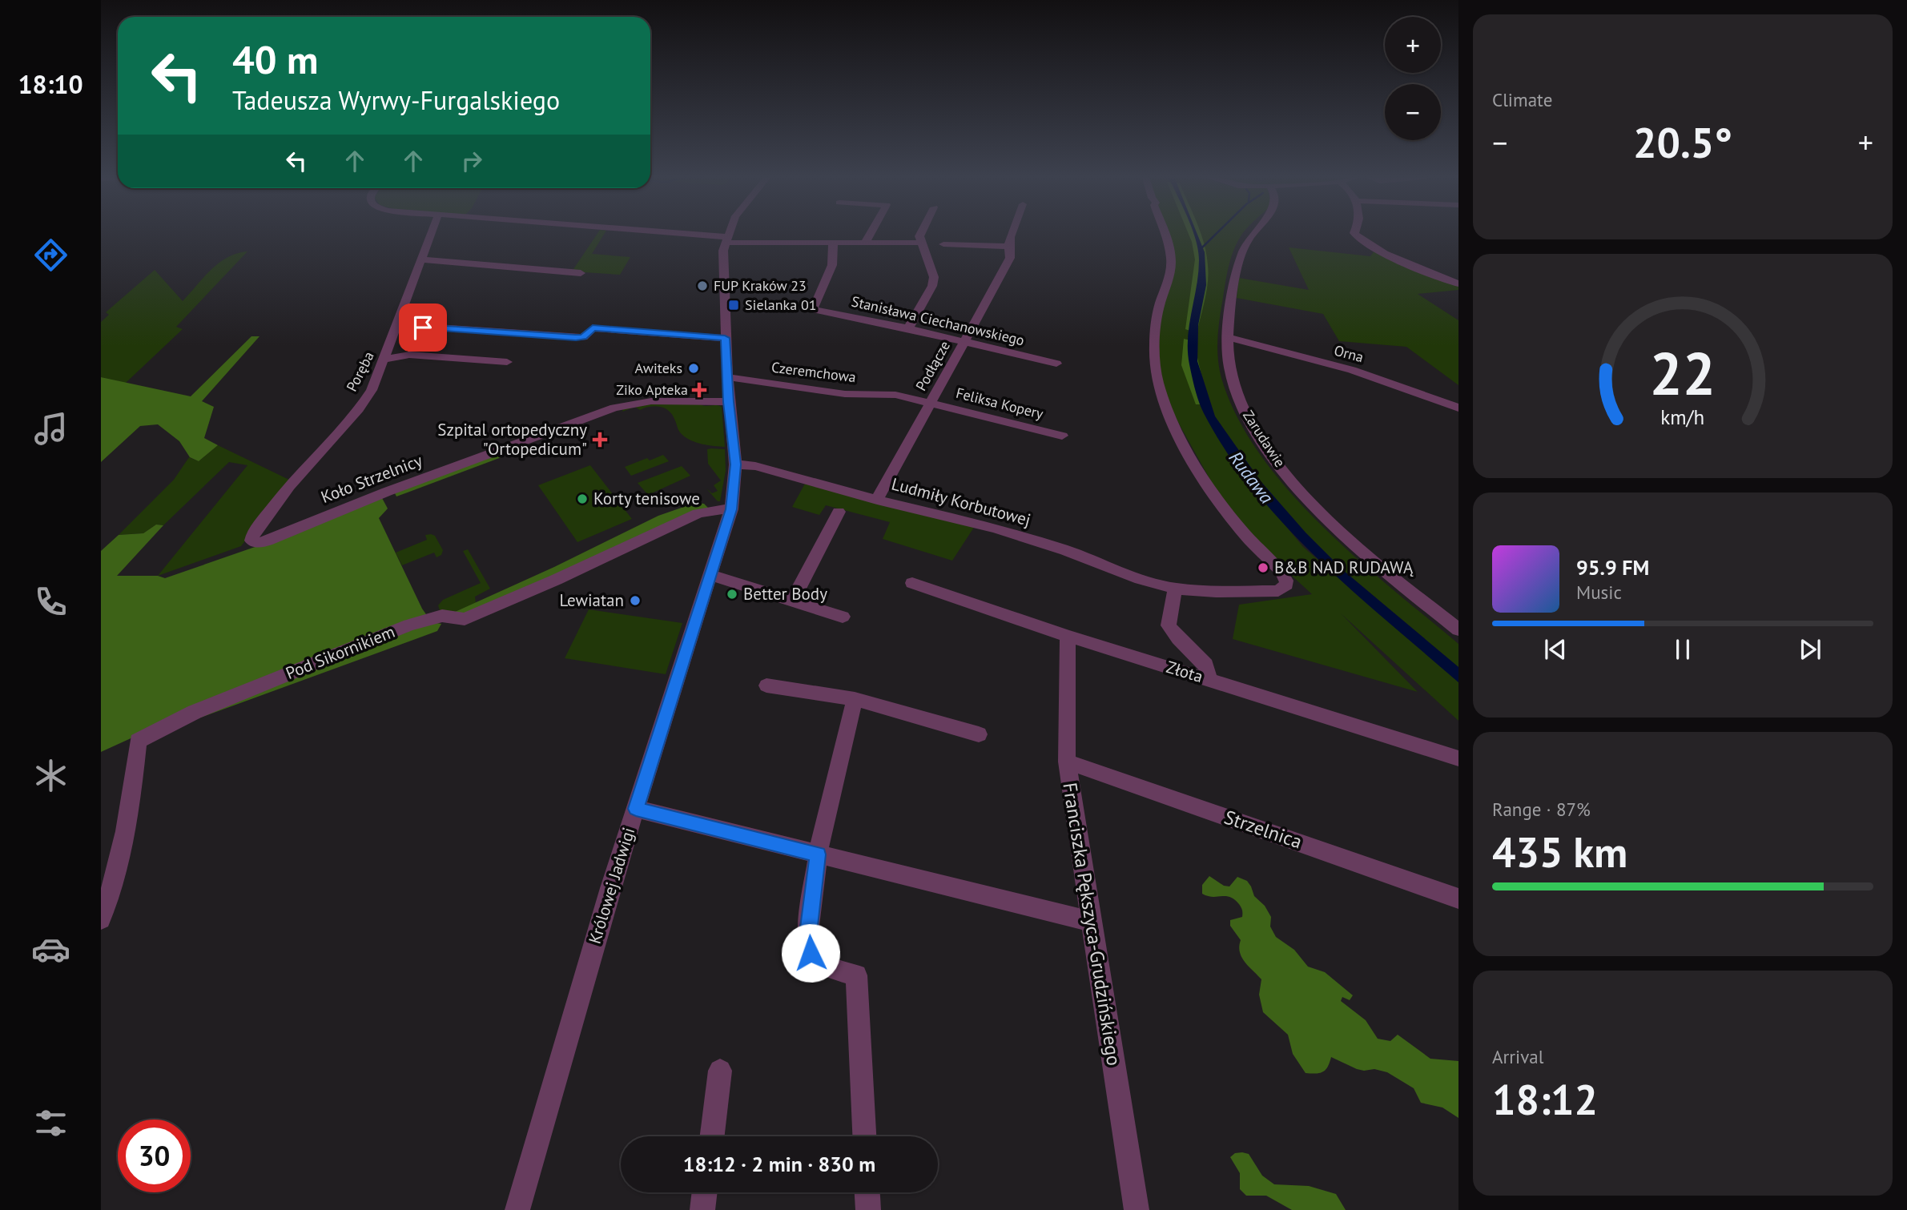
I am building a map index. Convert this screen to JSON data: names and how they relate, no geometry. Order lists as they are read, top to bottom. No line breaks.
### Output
{"streets":{"street":["Stanisława Ciechanowskiego","Orna","Podłącze","Poręba","Czeremchowa","Feliksa Kopery","Zarudawie","Koło Strzelnicy","Ludmiły Korbutowej","Pod Sikornikiem","Złota","Strzelnica","Królowej Jadwigi","Franciszka Pększyca-Grudzińskiego"]},"crossings":[["Stanisława Ciechanowskiego","Podłącze"],["Orna","Zarudawie"],["Podłącze","Czeremchowa"],["Podłącze","Feliksa Kopery"],["Podłącze","Ludmiły Korbutowej"],["Poręba","Koło Strzelnicy"],["Czeremchowa","Feliksa Kopery"],["Czeremchowa","Królowej Jadwigi"],["Koło Strzelnicy","Królowej Jadwigi"],["Ludmiły Korbutowej","Królowej Jadwigi"],["Pod Sikornikiem","Królowej Jadwigi"],["Złota","Franciszka Pększyca-Grudzińskiego"],["Strzelnica","Franciszka Pększyca-Grudzińskiego"]],"water":["Rudawa"],"places":{"other":["FUP Kraków 23","Awiteks","Korty tenisowe","B&B NAD RUDAWĄ","Better Body","Lewiatan"],"transit":["Sielanka 01"],"health":["Ziko Apteka","Szpital ortopedyczny \"Ortopedicum\""]},"page":{"tabs":"18:10","tile":["Climate",["Range · 87%","435 km"],["Arrival","18:12"]],"map_buttons":["+","−"],"turn":["40 m","Tadeusza Wyrwy-Furgalskiego"],"heat":["−","20.5°","+"],"song":["95.9 FM","Music"],"limit":"30","trip":"18:12 · 2 min · 830 m","gauge":["22","km/h"]}}
